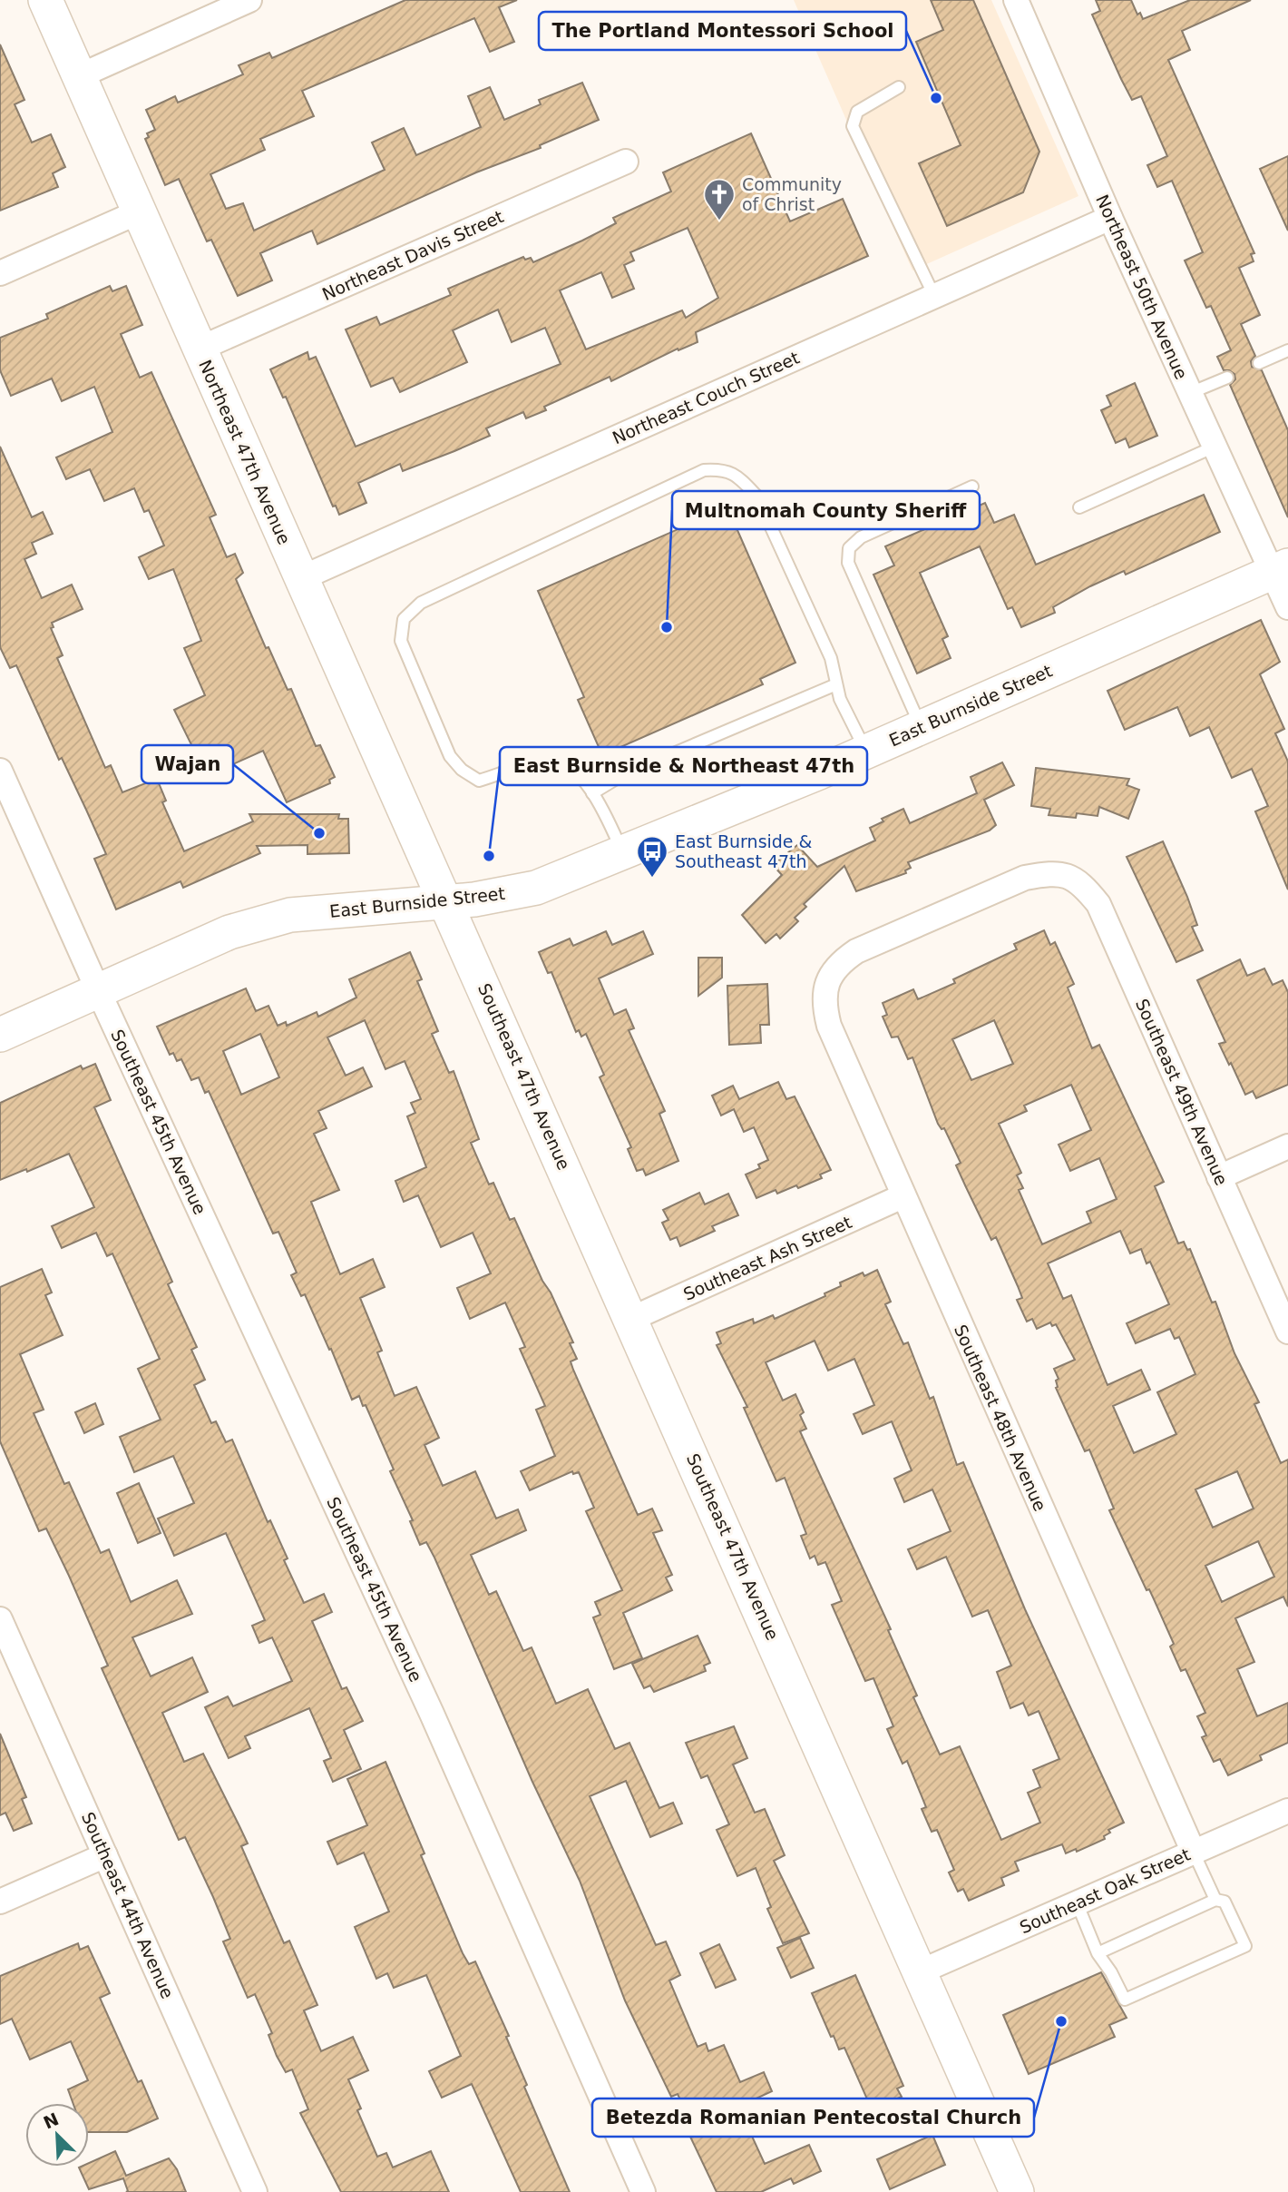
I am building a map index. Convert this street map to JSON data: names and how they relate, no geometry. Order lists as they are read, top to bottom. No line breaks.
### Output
{"streets":{"street":["Northeast Davis Street","Northeast 50th Avenue","Northeast Couch Street","Northeast 47th Avenue","East Burnside Street","Southeast 47th Avenue","Southeast 49th Avenue","Southeast 45th Avenue","Southeast Ash Street","Southeast 48th Avenue","Southeast Oak Street","Southeast 44th Avenue"]},"crossings":[["Northeast Davis Street","Northeast 47th Avenue"],["Northeast 50th Avenue","Northeast Couch Street"],["Northeast 50th Avenue","East Burnside Street"],["Northeast Couch Street","Northeast 47th Avenue"],["Northeast 47th Avenue","East Burnside Street"],["Northeast 47th Avenue","Southeast 47th Avenue"],["East Burnside Street","Southeast 47th Avenue"],["East Burnside Street","Southeast 45th Avenue"],["Southeast 47th Avenue","Southeast Ash Street"],["Southeast 47th Avenue","Southeast Oak Street"],["Southeast 49th Avenue","Southeast 48th Avenue"],["Southeast Ash Street","Southeast 48th Avenue"],["Southeast 48th Avenue","Southeast Oak Street"]],"places":{"other":["The Portland Montessori School","Multnomah County Sheriff","Wajan","East Burnside & Northeast 47th","Betezda Romanian Pentecostal Church"],"church":["Community of Christ"],"bus stop":["East Burnside & Southeast 47th"]},"north":"top left"}
